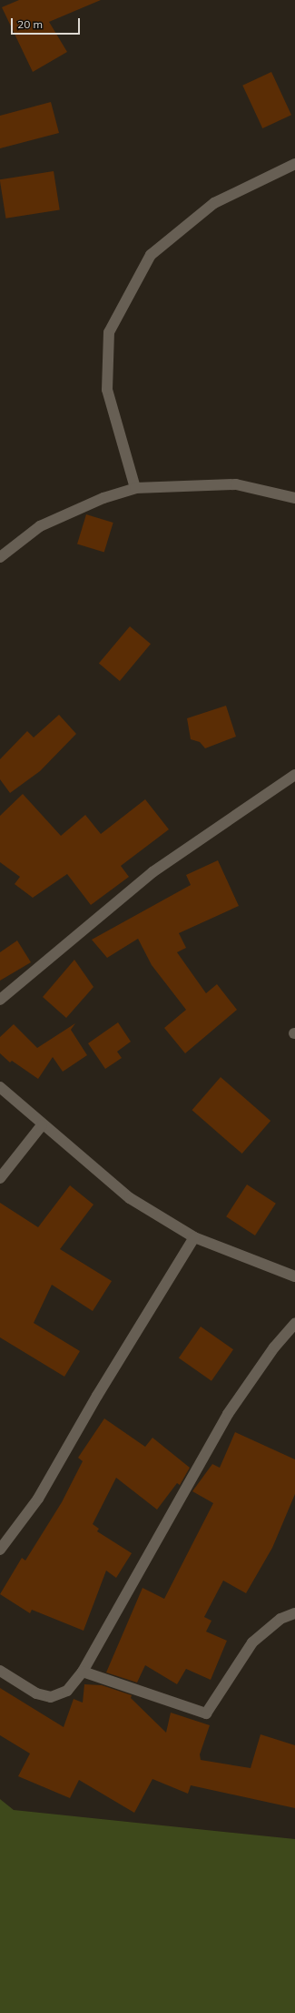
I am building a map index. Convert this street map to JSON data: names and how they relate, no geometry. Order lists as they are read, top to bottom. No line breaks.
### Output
{"scale_bar":"20 m"}
